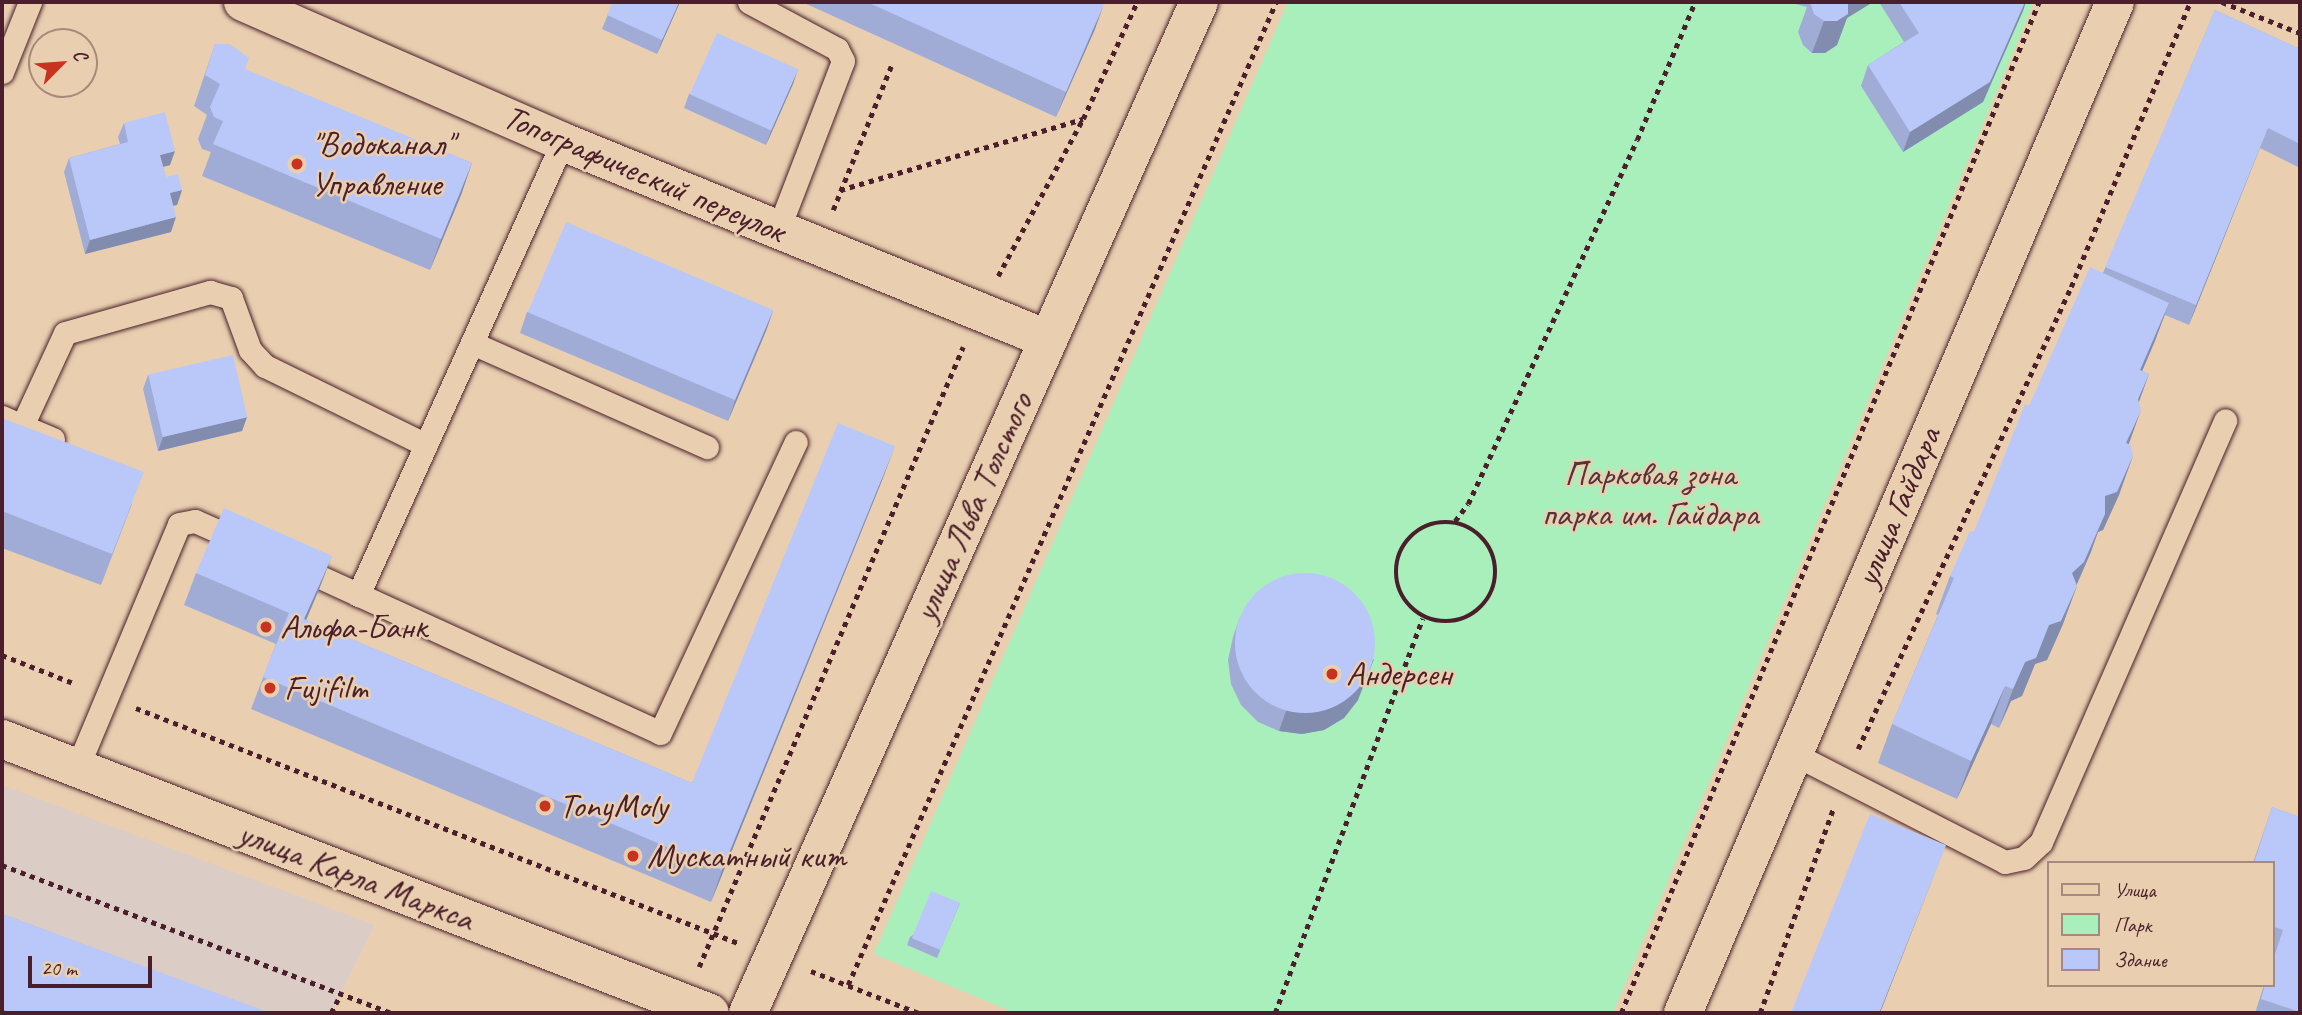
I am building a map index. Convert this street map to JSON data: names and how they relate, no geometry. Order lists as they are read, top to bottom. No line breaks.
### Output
{"streets":{"street":["Топографический переулок","улица Льва Толстого","улица Гайдара","улица Карла Маркса"]},"crossings":[["Топографический переулок","улица Льва Толстого"]],"parks":["Парковая зона парка им. Гайдара"],"places":["\"Водоканал\" Управление","Альфа-Банк","Андерсен","Fujifilm","TonyMoly","Мускатный кит"],"legend":["Улица","Парк","Здание"],"scale_bar":"20 m","north":"top right"}
